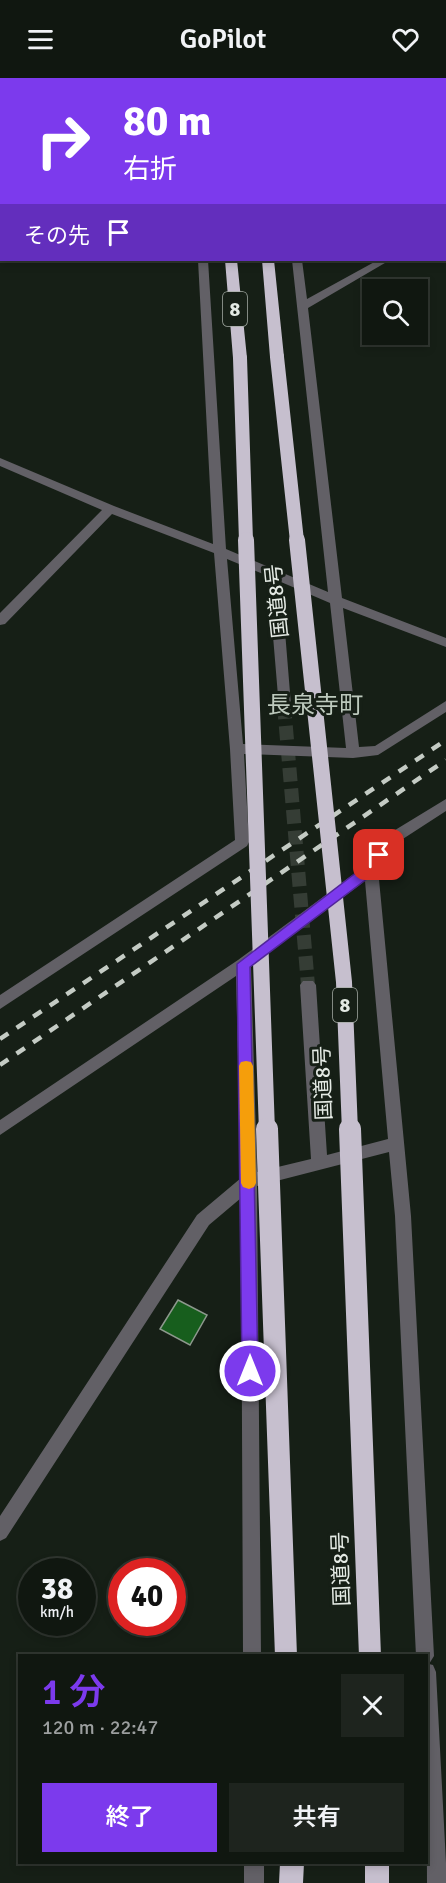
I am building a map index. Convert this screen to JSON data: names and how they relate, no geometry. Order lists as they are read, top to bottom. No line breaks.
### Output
{"streets":{"highway":["8","国道8号"]},"districts":["長泉寺町"],"page":{"header":"GoPilot","turn":["80 m","右折"],"then":"その先","speed":"38 km/h","limit":"40","heading":["1 分","120 m · 22:47"],"buttons":["終了","共有"]}}
